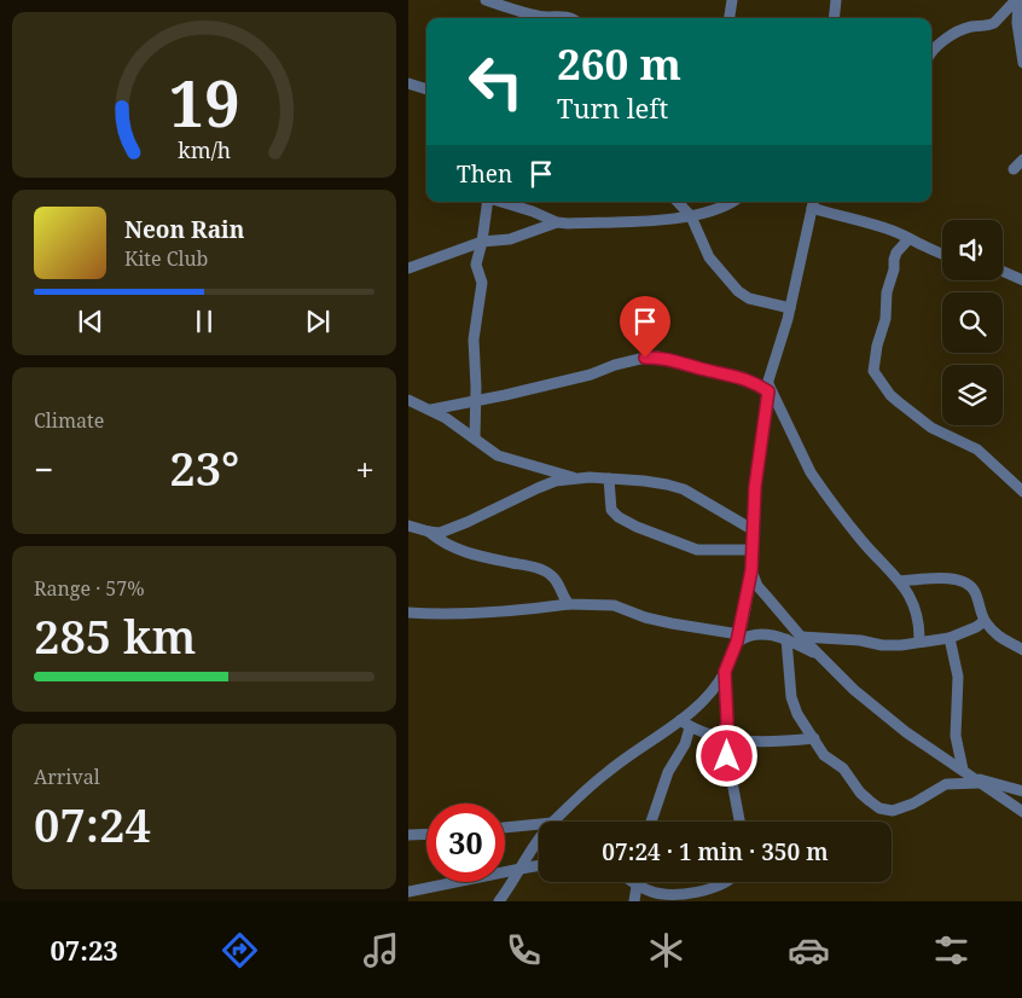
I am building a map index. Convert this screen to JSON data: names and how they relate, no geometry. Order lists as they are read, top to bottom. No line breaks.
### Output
{"page":{"turn":["260 m","Turn left"],"then":"Then","song":["Neon Rain","Kite Club"],"tile":["Climate",["Range · 57%","285 km"],["Arrival","07:24"]],"heat":["−","23°","+"],"limit":"30","trip":"07:24 · 1 min · 350 m","tabs":"07:23","gauge":["19","km/h"]}}
